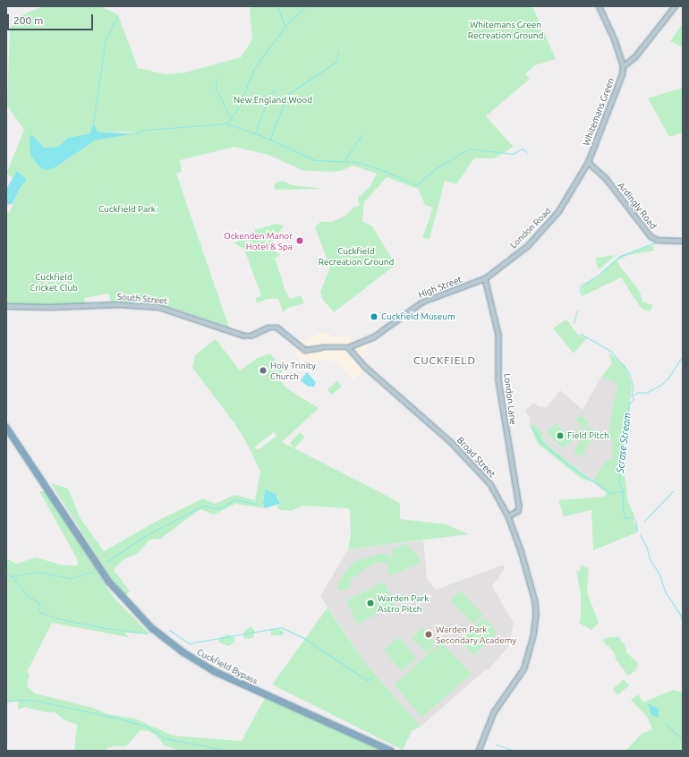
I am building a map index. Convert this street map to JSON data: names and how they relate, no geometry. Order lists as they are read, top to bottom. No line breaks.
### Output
{"streets":{"highway":["Cuckfield Bypass"],"main road":["Whitemans Green","Ardingly Road","London Road","High Street","South Street","London Lane","Broad Street"]},"crossings":[["Whitemans Green","Ardingly Road"],["Whitemans Green","London Road"],["Ardingly Road","London Road"],["London Road","High Street"],["London Road","London Lane"],["High Street","South Street"],["High Street","London Lane"],["High Street","Broad Street"],["London Lane","Broad Street"]],"districts":["CUCKFIELD"],"water":["Scrase Stream"],"parks":["Whitemans Green Recreation Ground","New England Wood","Cuckfield Park","Cuckfield Recreation Ground","Cuckfield Cricket Club"],"places":["Ockenden Manor Hotel & Spa","Cuckfield Museum","Holy Trinity Church","Field Pitch","Warden Park Astro Pitch","Warden Park Secondary Academy"],"scale_bar":"200 m"}
